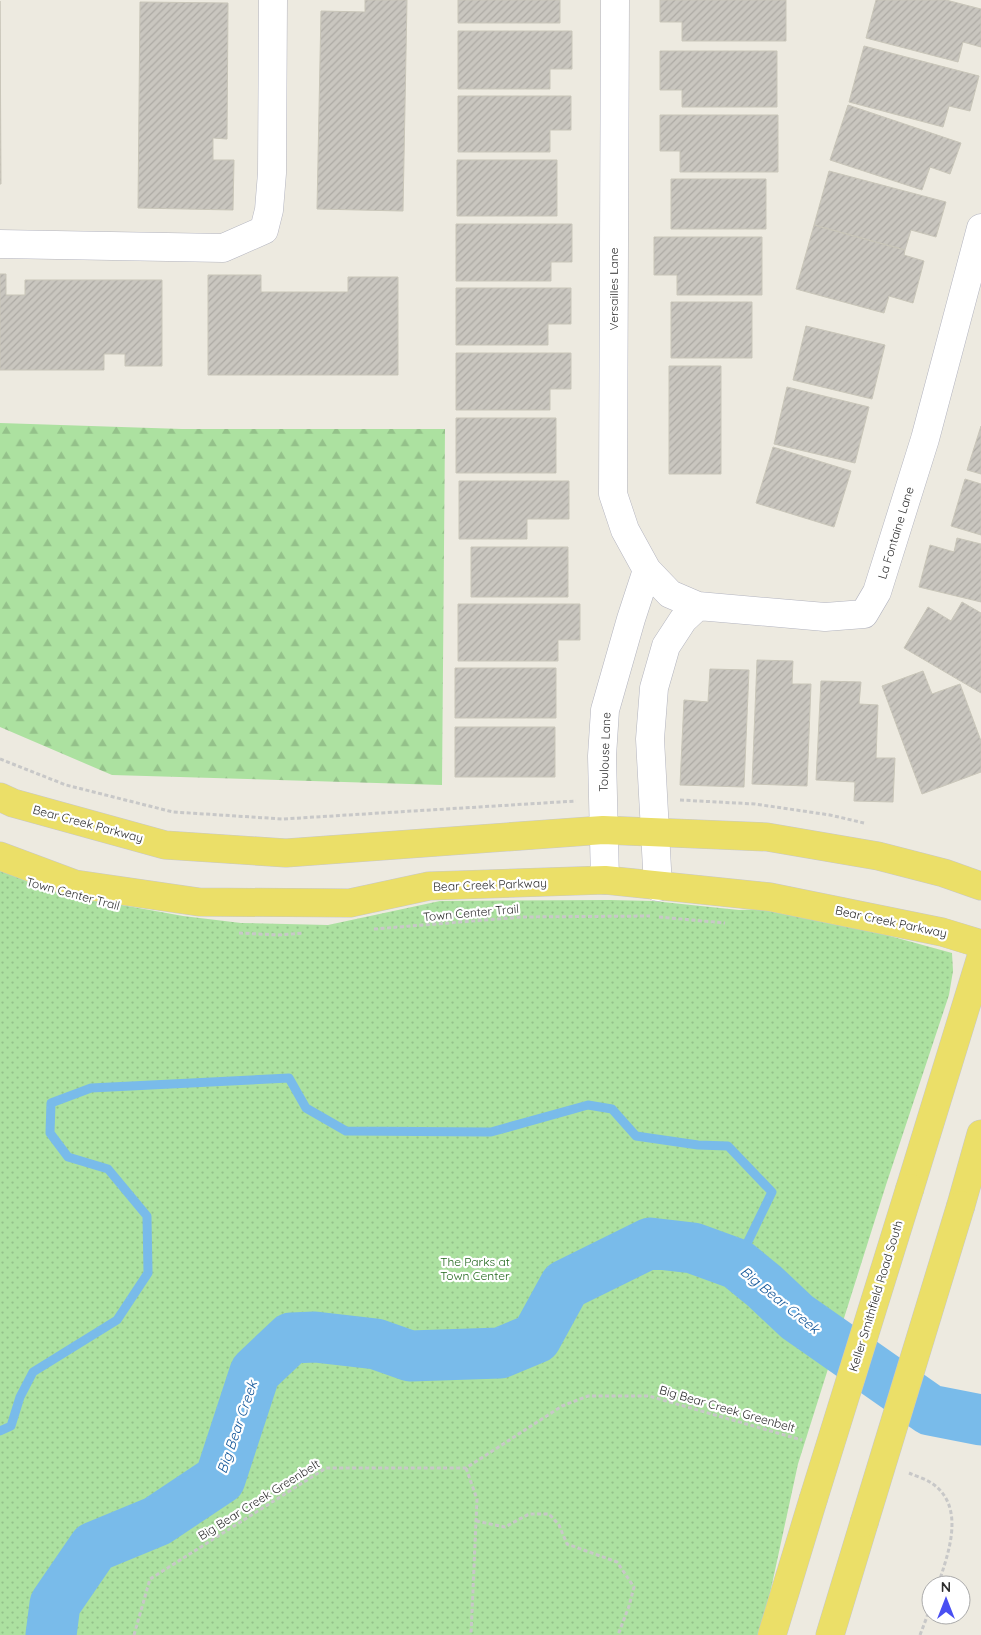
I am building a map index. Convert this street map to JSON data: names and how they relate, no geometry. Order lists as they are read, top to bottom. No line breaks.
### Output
{"streets":{"main road":["Bear Creek Parkway","Keller Smithfield Road South"],"street":["Versailles Lane","La Fontaine Lane","Toulouse Lane"],"path":["Town Center Trail","Big Bear Creek Greenbelt"]},"crossings":[["Versailles Lane","La Fontaine Lane"],["Versailles Lane","Toulouse Lane"],["La Fontaine Lane","Toulouse Lane"],["Toulouse Lane","Bear Creek Parkway"]],"water":["Big Bear Creek"],"parks":["The Parks at Town Center"],"north":"top"}
